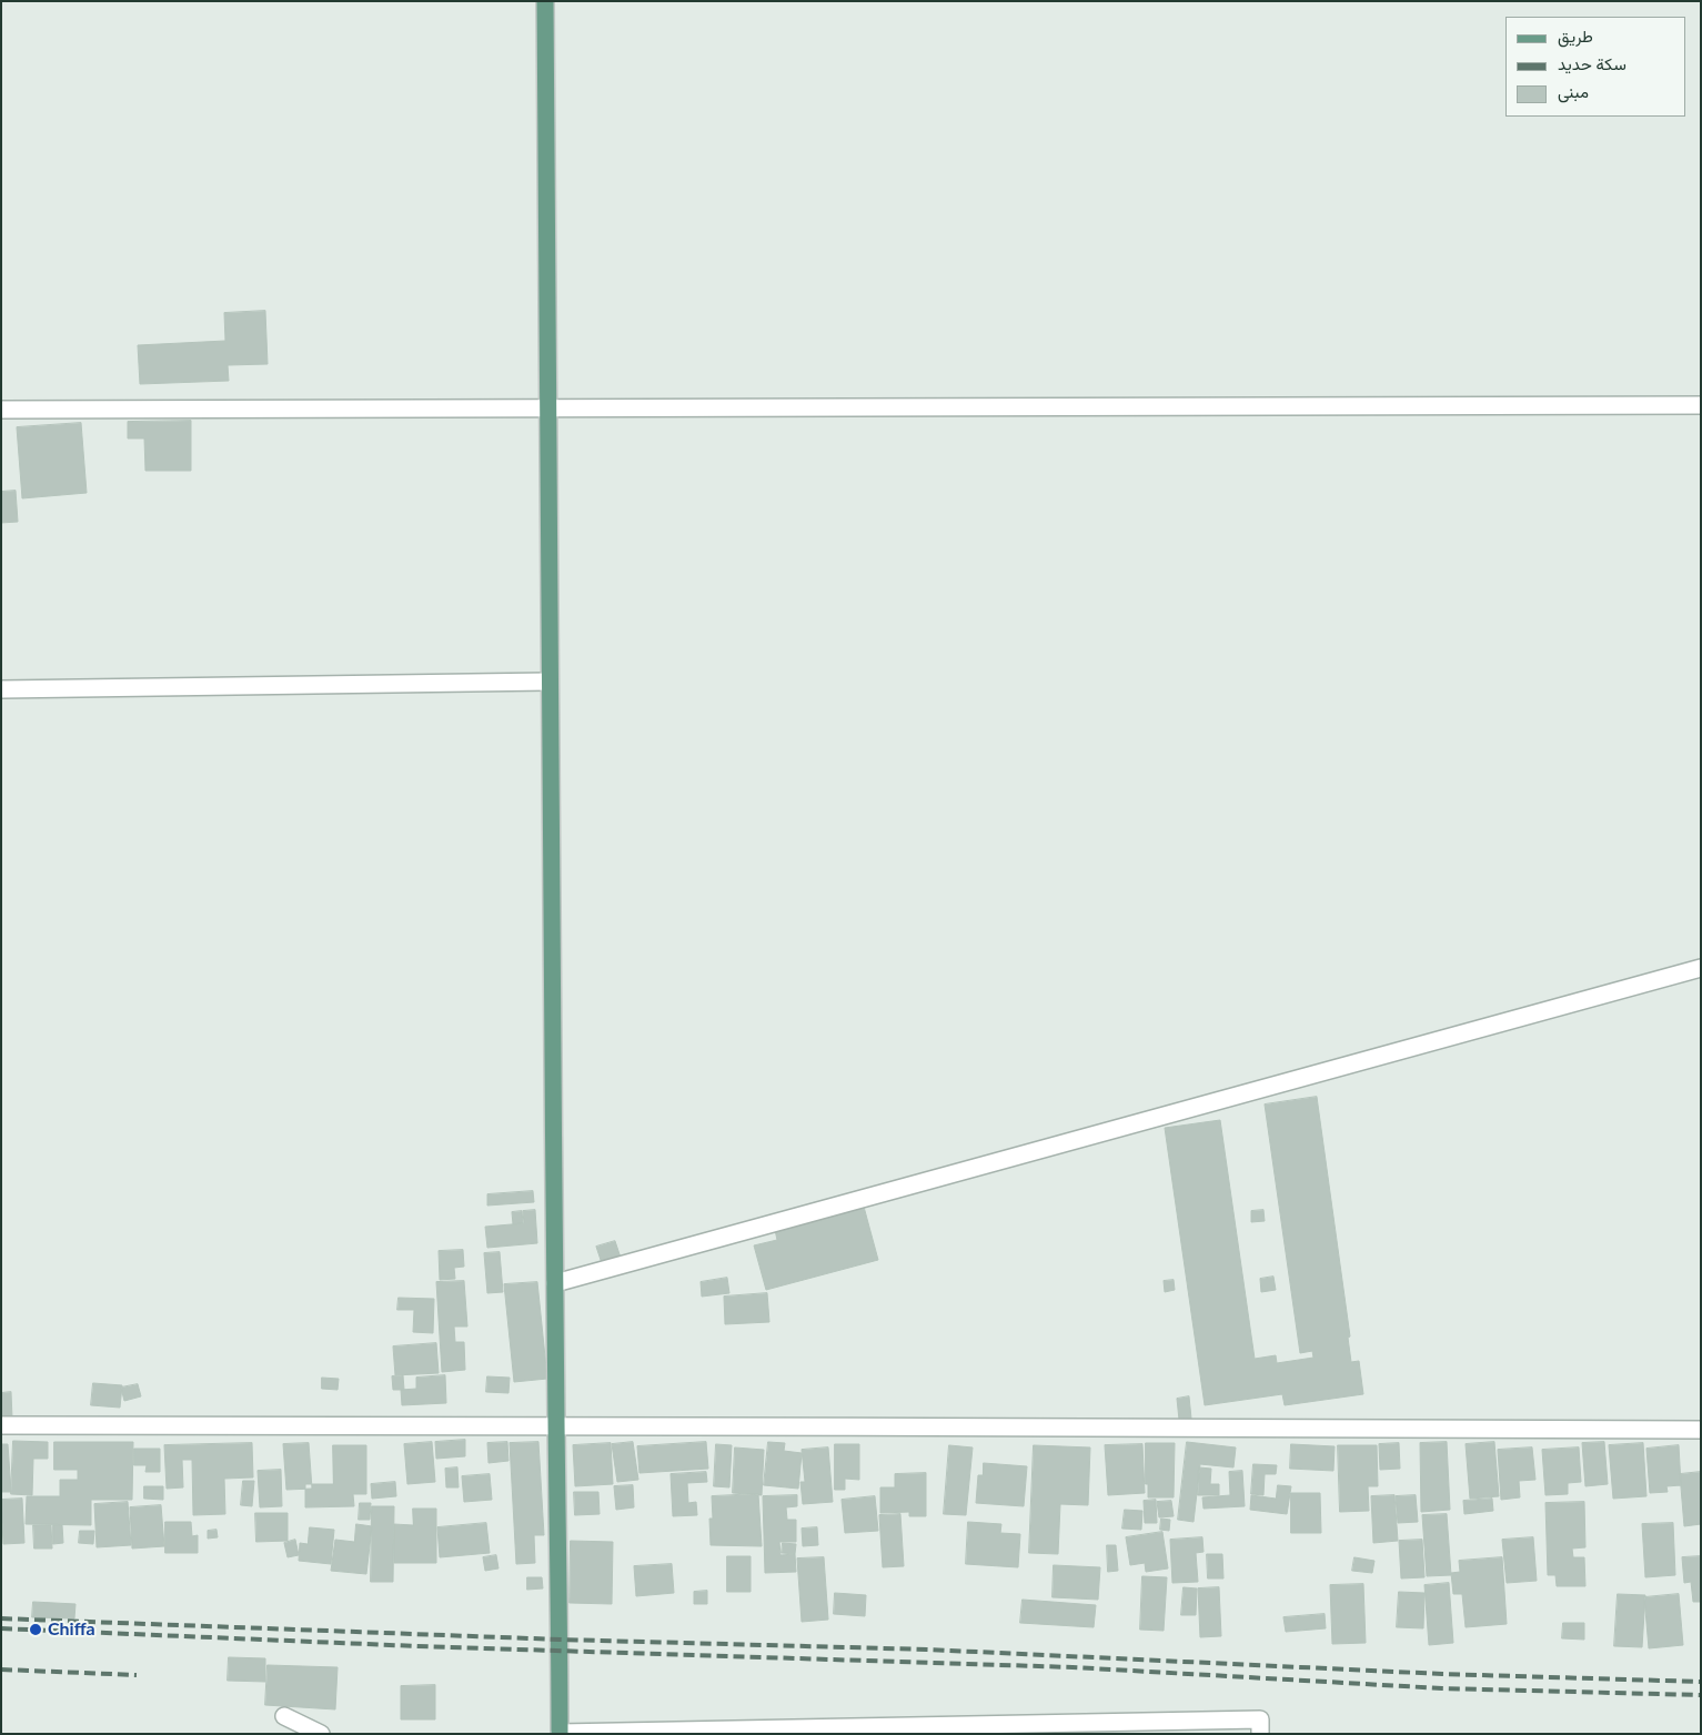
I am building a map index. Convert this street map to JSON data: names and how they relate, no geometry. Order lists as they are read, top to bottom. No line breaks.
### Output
{"places":["Chiffa"],"legend":["طريق","سكة حديد","مبنى"]}
